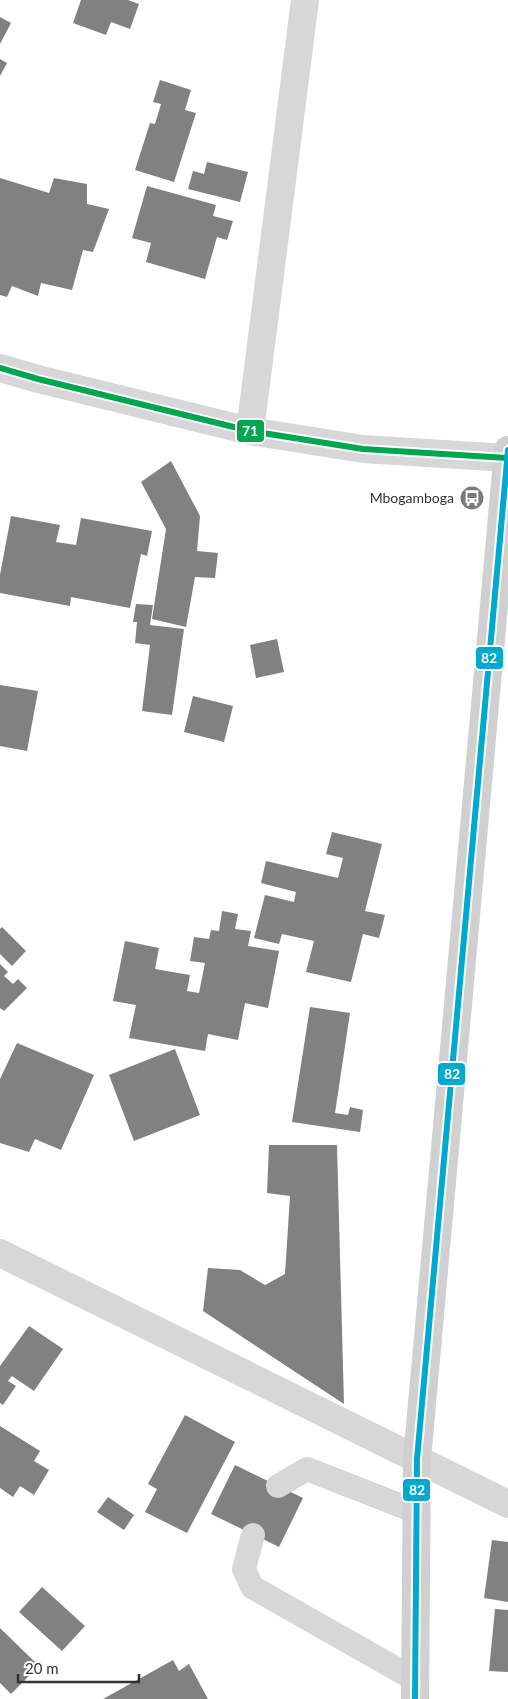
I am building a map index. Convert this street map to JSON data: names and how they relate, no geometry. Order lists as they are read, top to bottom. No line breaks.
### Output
{"places":{"bus stop":["Mbogamboga"]},"lines":["transit line 71","transit line 82"],"scale_bar":"20 m"}
